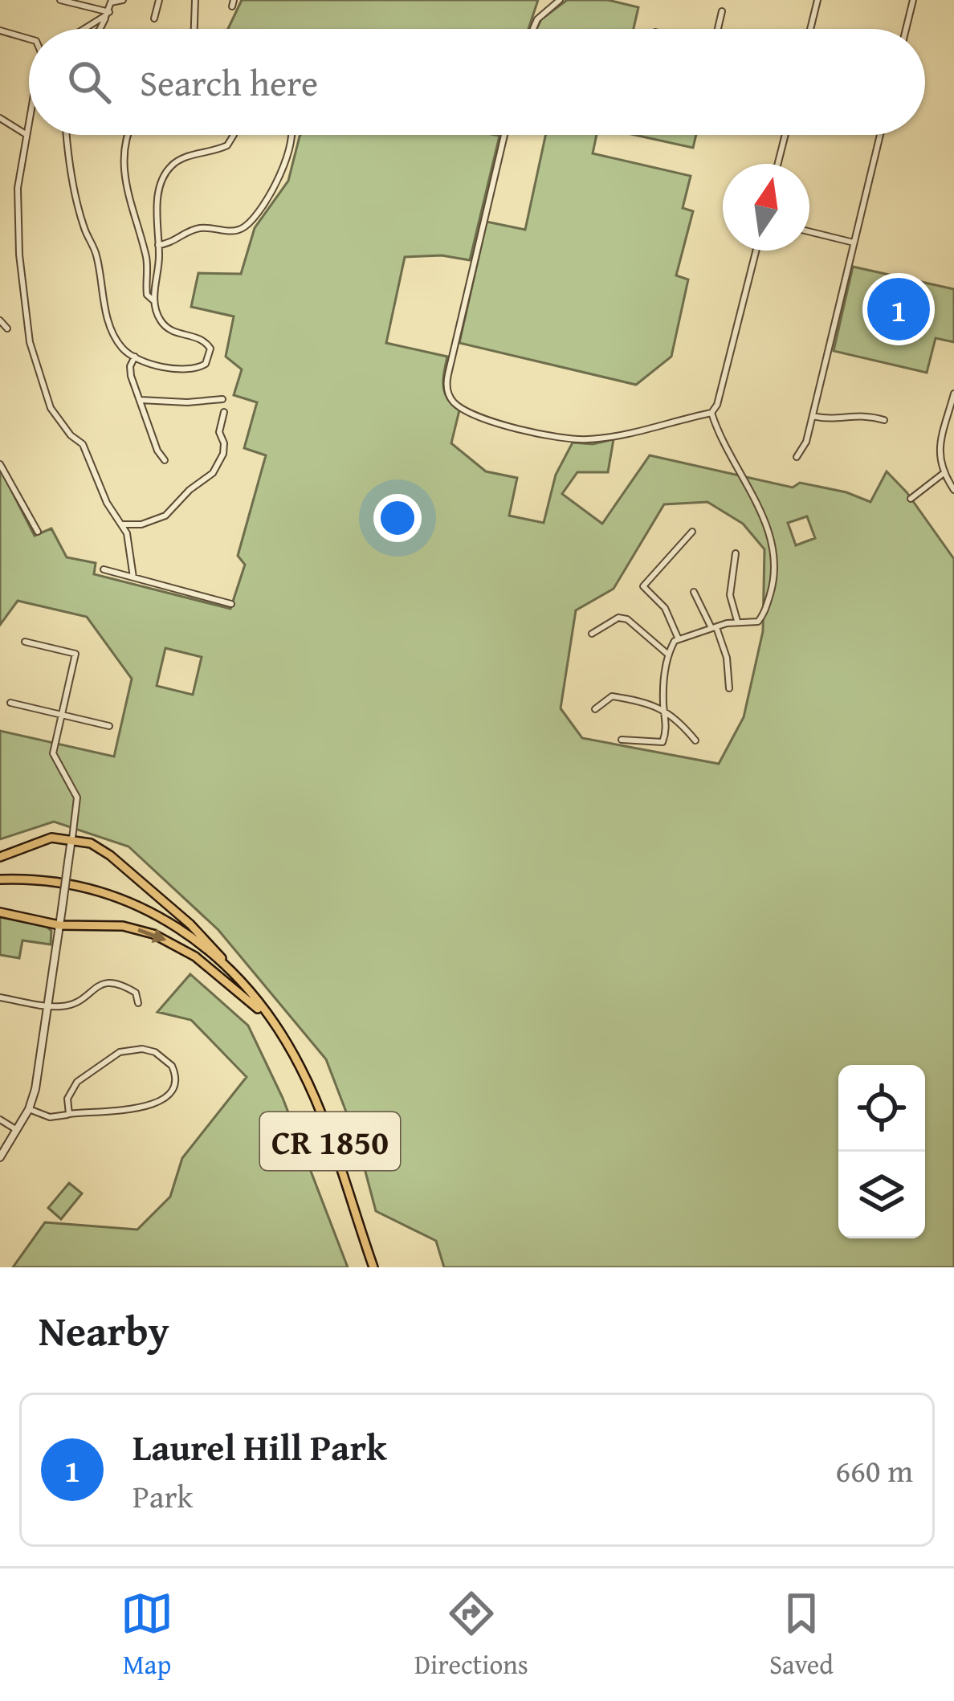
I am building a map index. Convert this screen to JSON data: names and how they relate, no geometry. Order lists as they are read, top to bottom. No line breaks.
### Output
{"streets":{"main road":["CR 1850"]},"north":"top","page":{"search":"Search here","pins":"1","heading":"Nearby","list":[{"mark":"1","name":"Laurel Hill Park","note":"Park","value":"660 m"}],"nav":["Map","Directions","Saved"]}}
